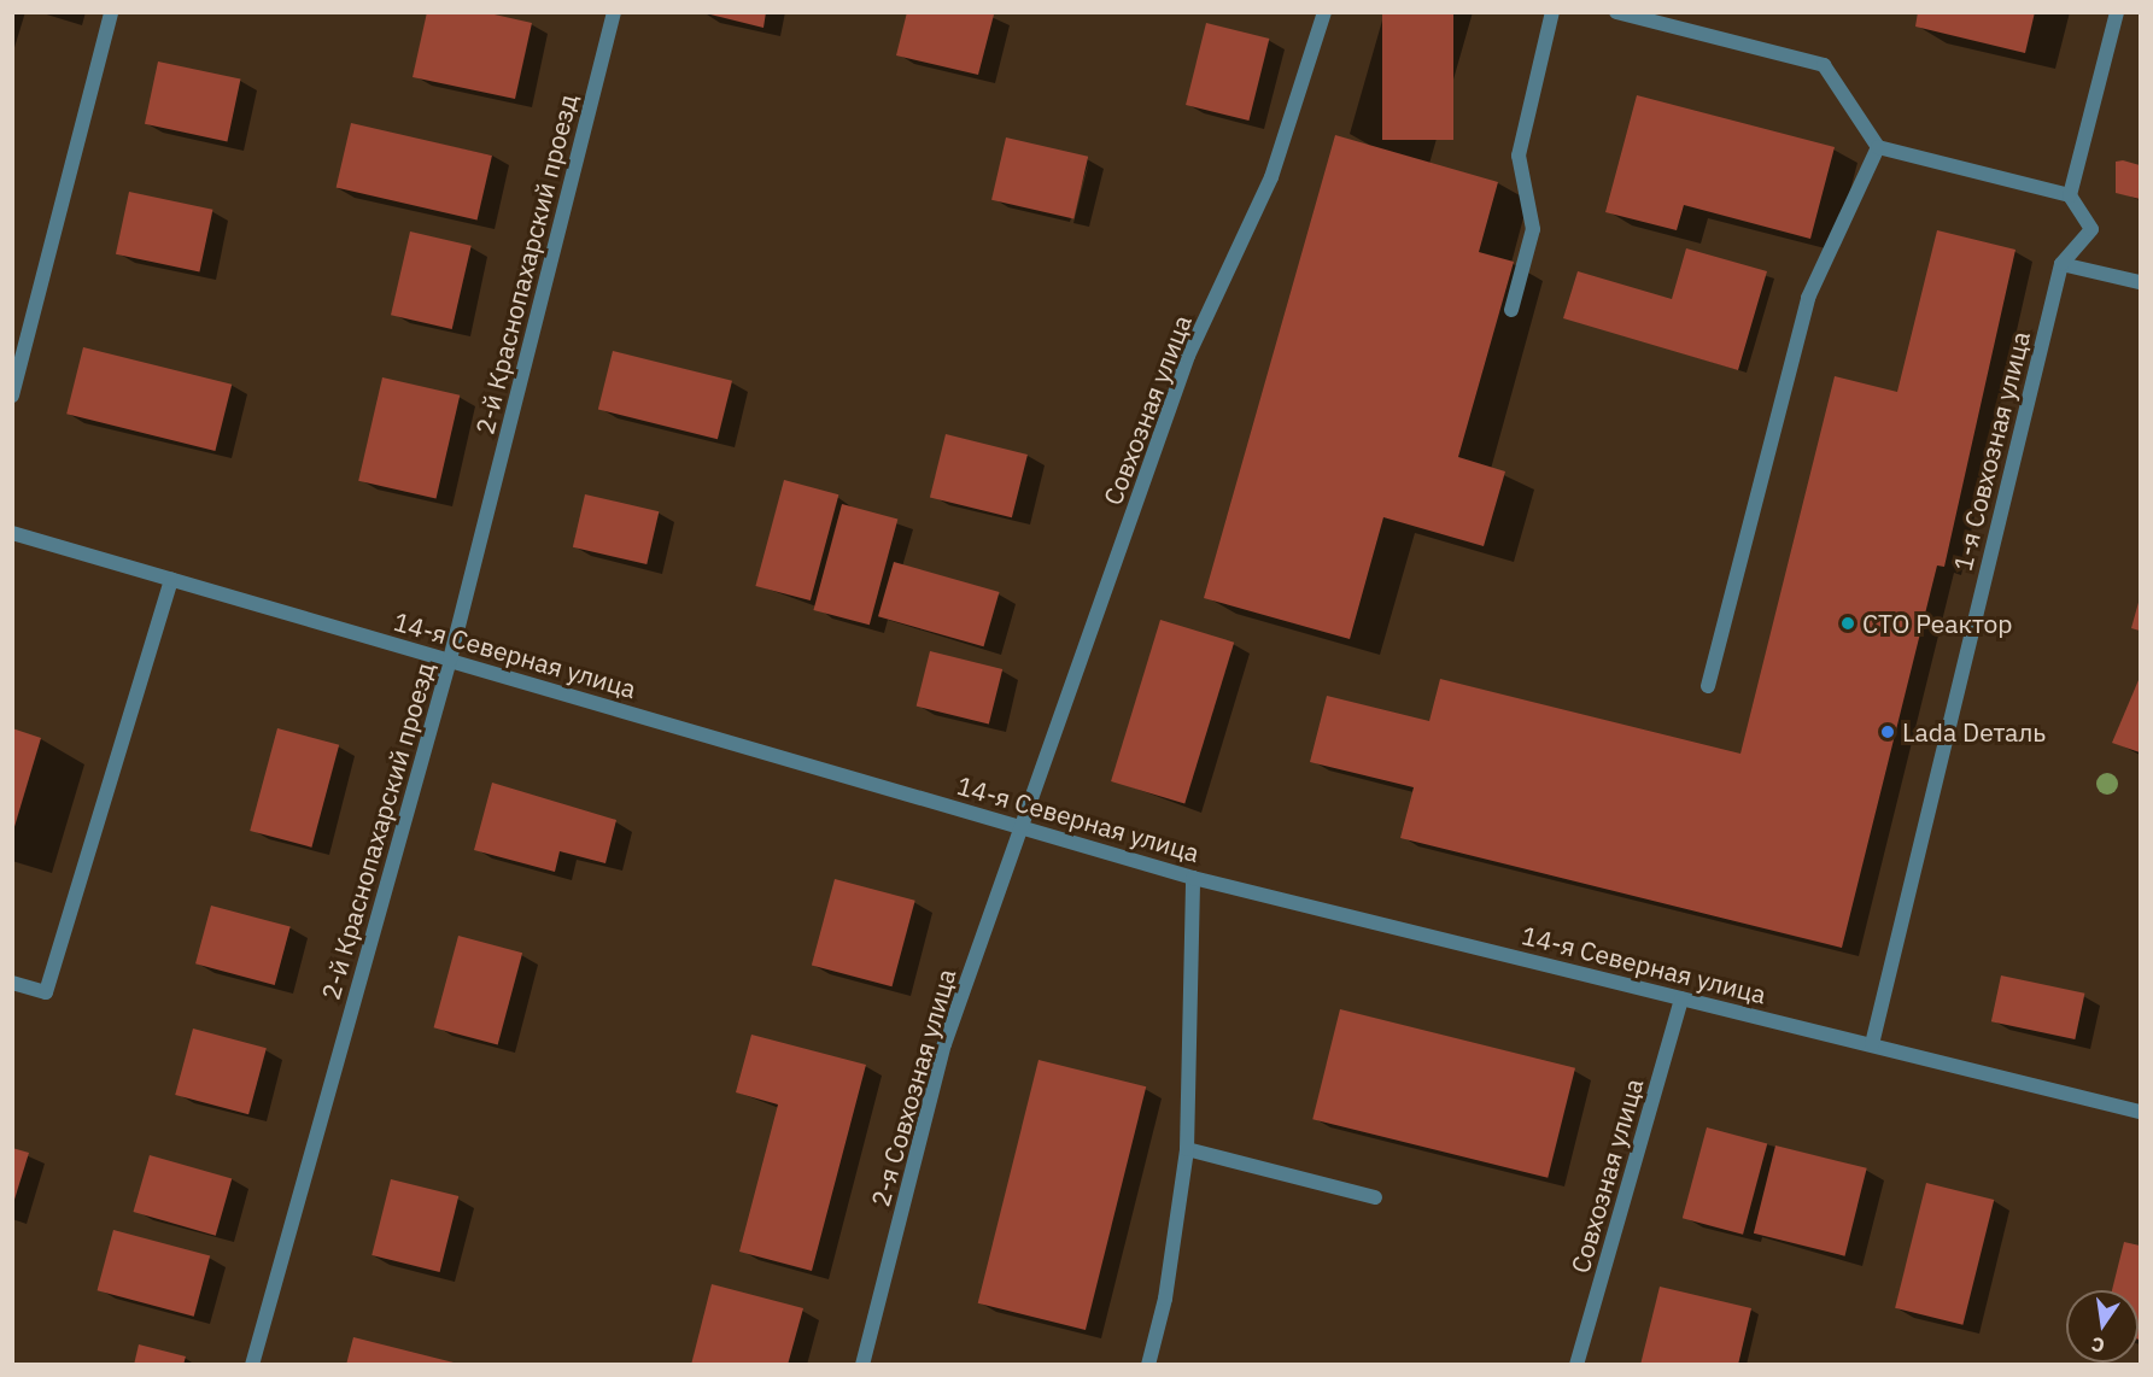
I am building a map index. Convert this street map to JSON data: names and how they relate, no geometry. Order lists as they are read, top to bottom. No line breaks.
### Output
{"streets":{"street":["2-й Краснопахарский проезд","Совхозная улица","1-я Совхозная улица","14-я Северная улица","2-я Совхозная улица"]},"crossings":[["2-й Краснопахарский проезд","14-я Северная улица"],["Совхозная улица","14-я Северная улица"],["Совхозная улица","2-я Совхозная улица"],["1-я Совхозная улица","14-я Северная улица"],["14-я Северная улица","2-я Совхозная улица"]],"places":["СТО Реактор","Lada Dеталь"],"north":"bottom"}
